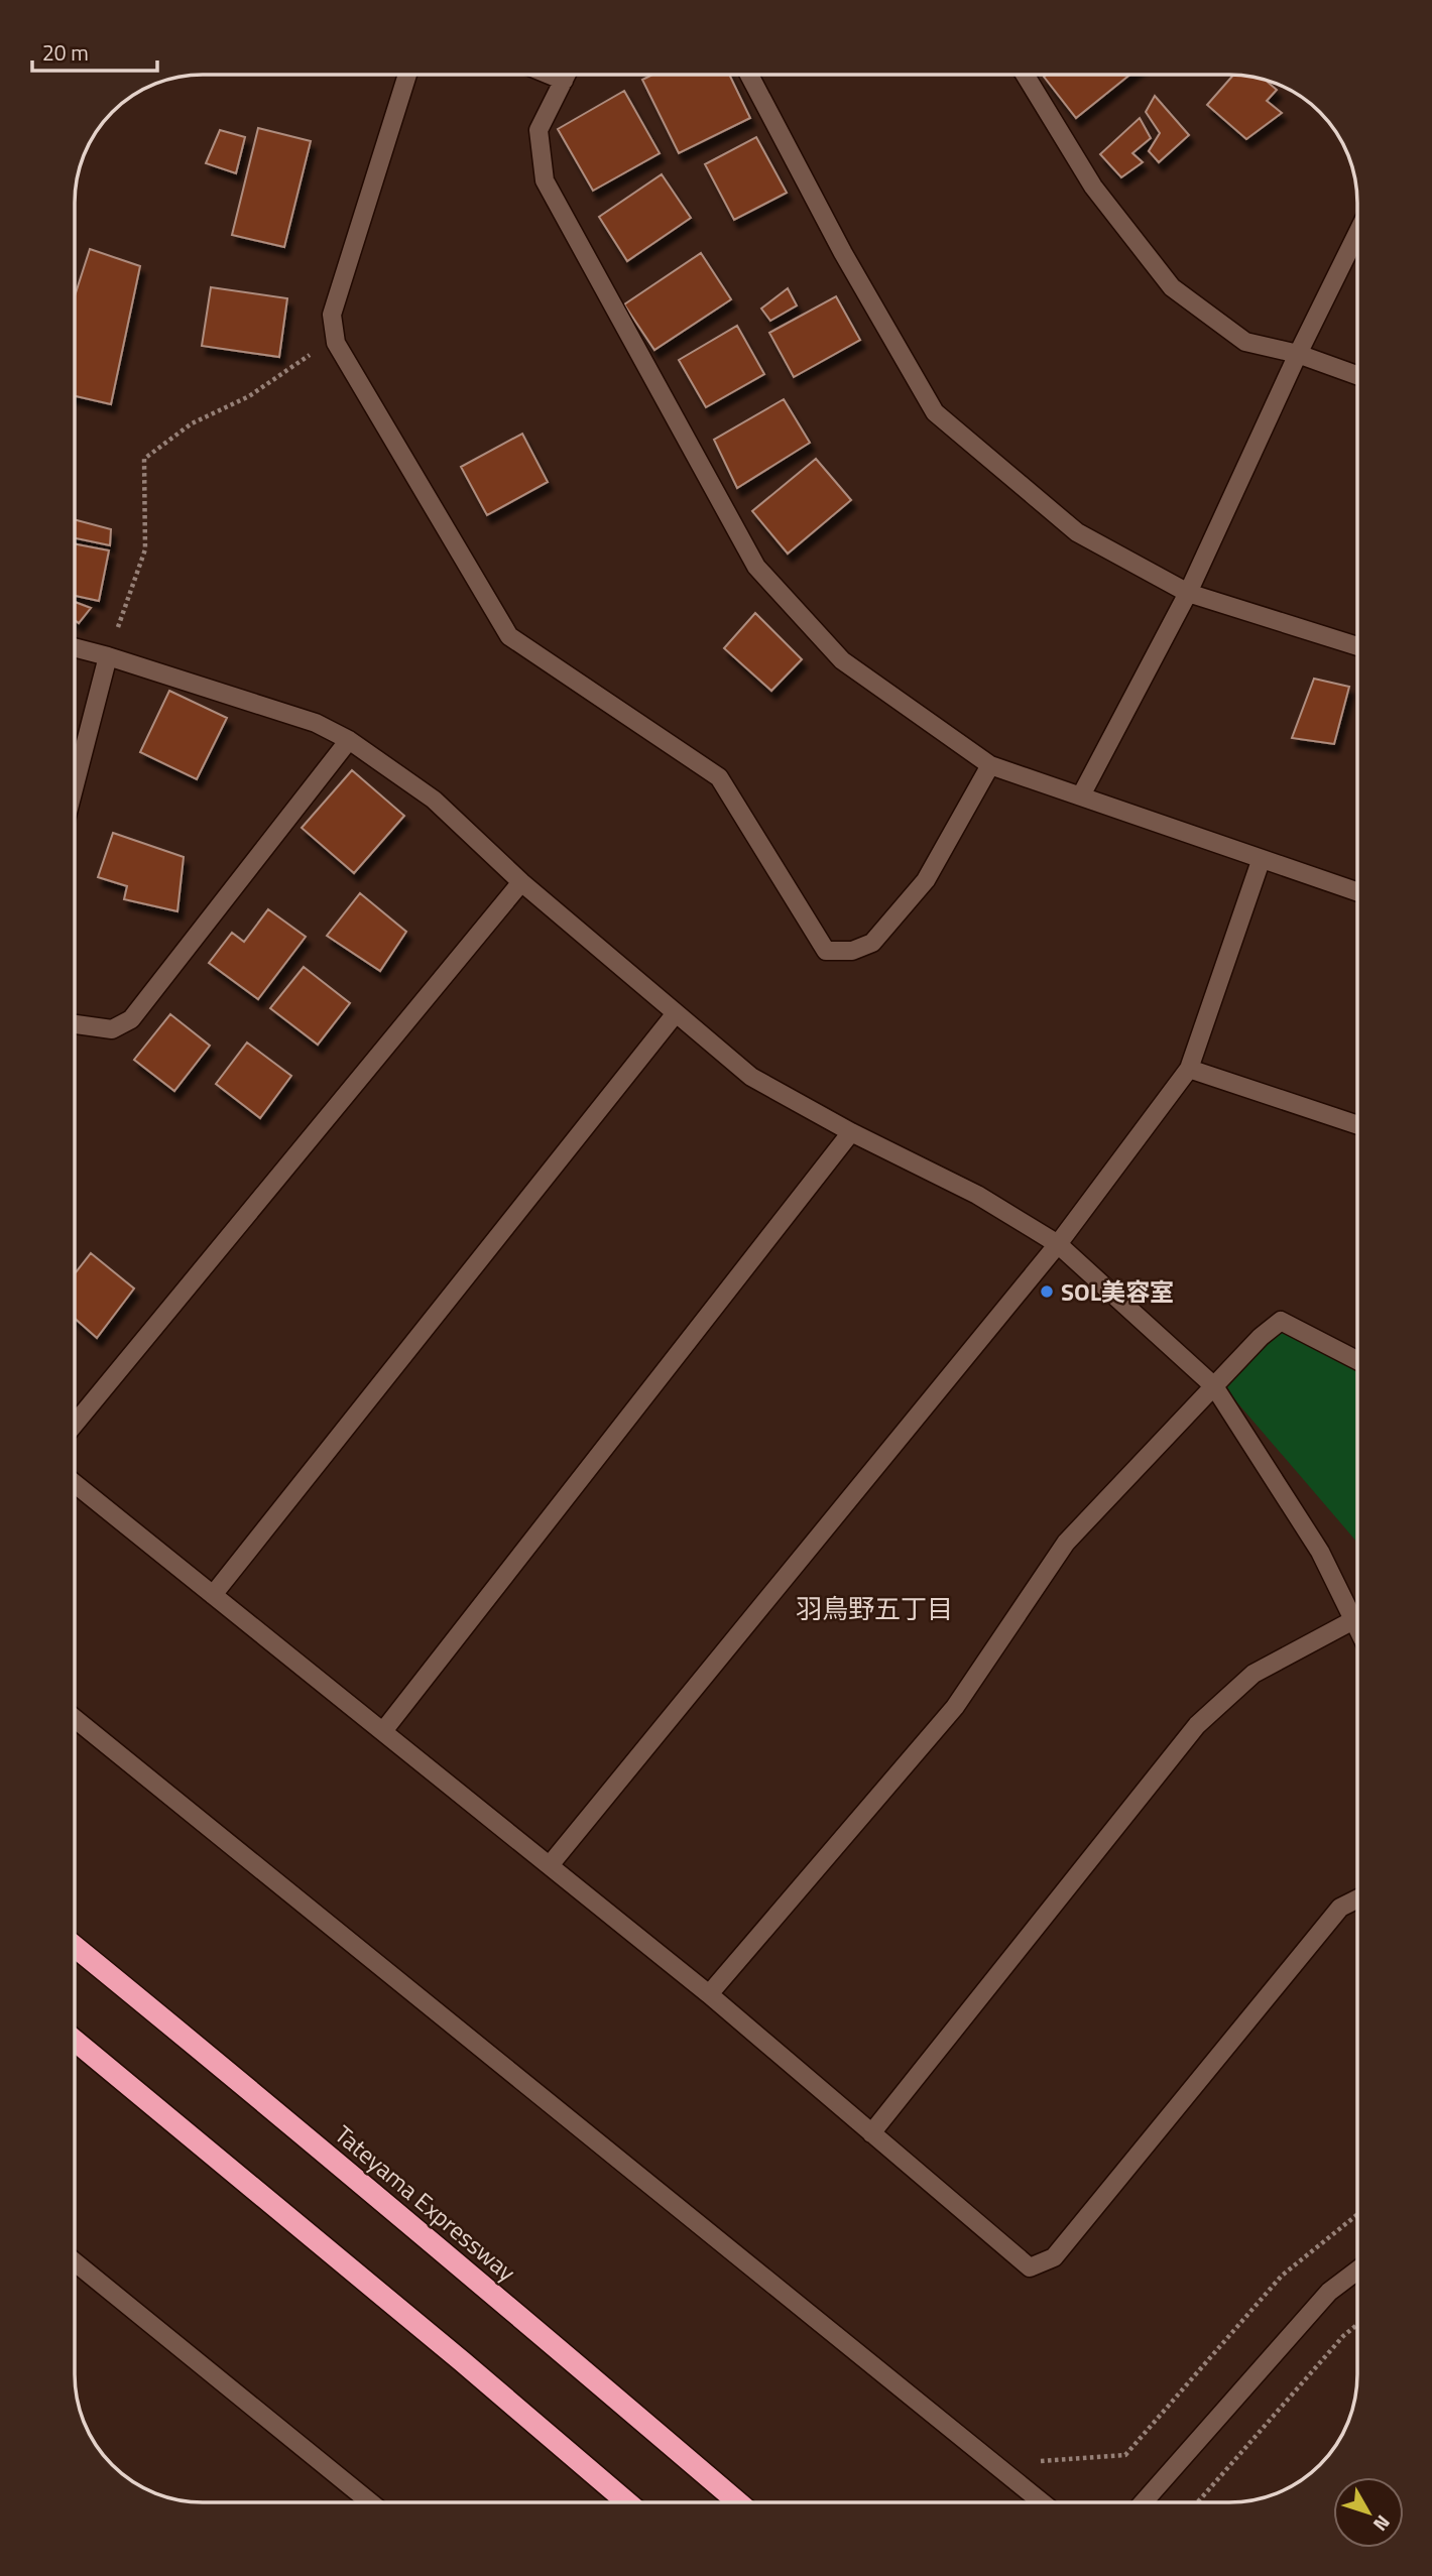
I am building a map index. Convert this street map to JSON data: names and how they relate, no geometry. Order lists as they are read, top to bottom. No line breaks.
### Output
{"streets":{"highway":["Tateyama Expressway"]},"districts":["羽鳥野五丁目"],"places":["SOL美容室"],"scale_bar":"20 m","north":"bottom right"}
